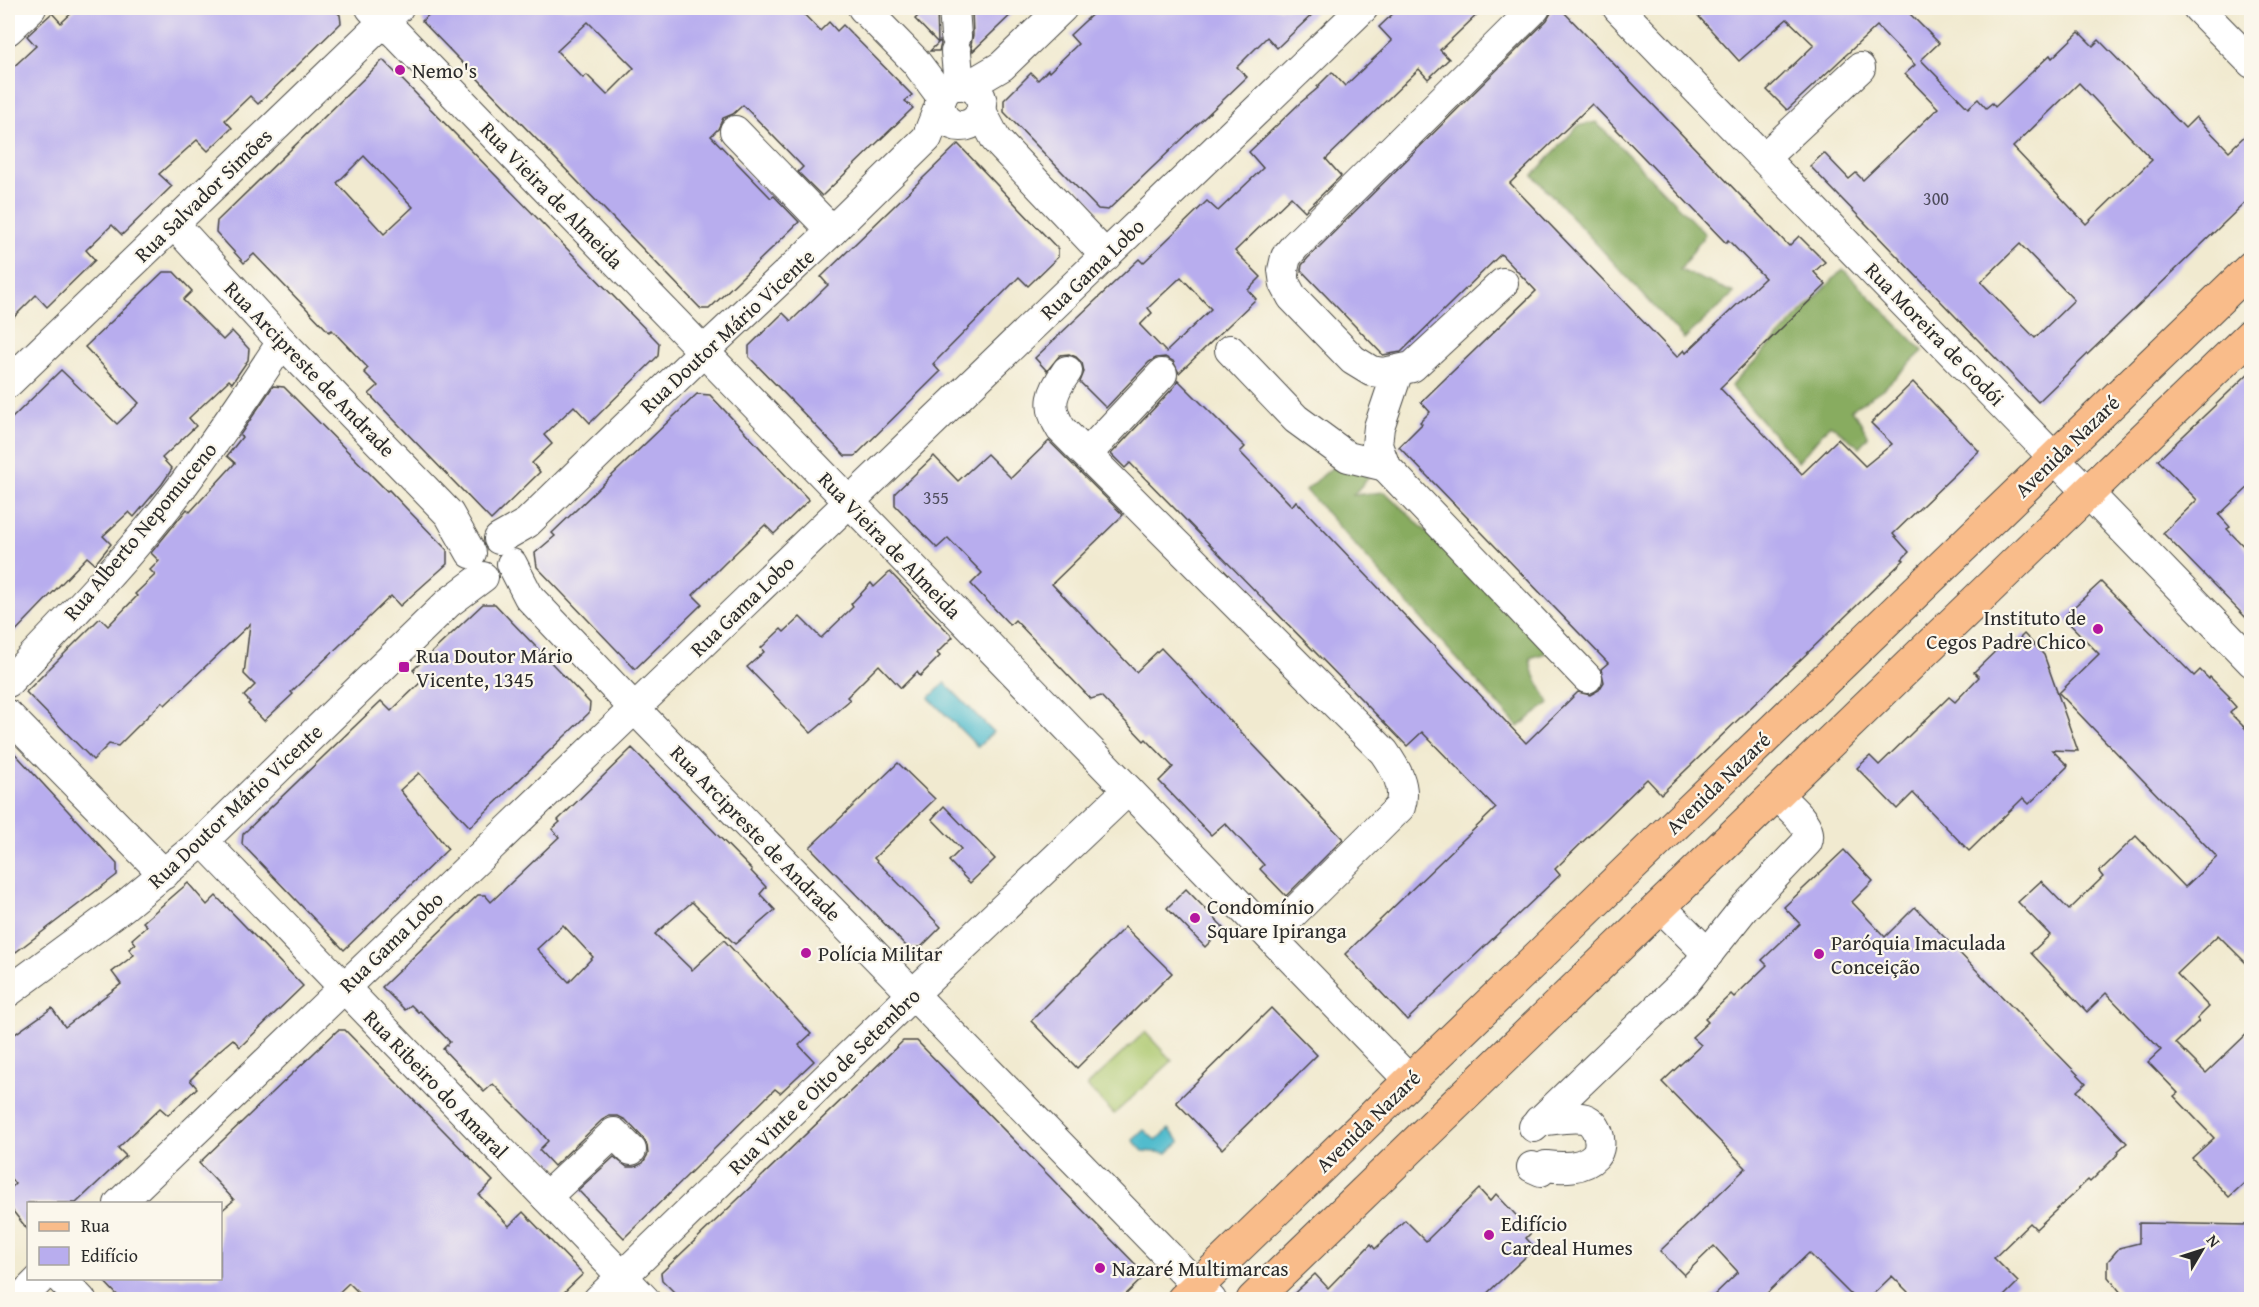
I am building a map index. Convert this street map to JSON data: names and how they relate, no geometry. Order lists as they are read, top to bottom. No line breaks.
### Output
{"streets":{"main road":["Avenida Nazaré"],"street":["Rua Salvador Simões","Rua Vieira de Almeida","Rua Gama Lobo","Rua Doutor Mário Vicente","Rua Moreira de Godói","Rua Arcipreste de Andrade","Rua Alberto Nepomuceno","Rua Vinte e Oito de Setembro","Rua Ribeiro do Amaral"]},"crossings":[["Rua Salvador Simões","Rua Vieira de Almeida"],["Rua Salvador Simões","Rua Arcipreste de Andrade"],["Rua Vieira de Almeida","Rua Gama Lobo"],["Rua Vieira de Almeida","Rua Doutor Mário Vicente"],["Rua Vieira de Almeida","Avenida Nazaré"],["Rua Vieira de Almeida","Rua Vinte e Oito de Setembro"],["Rua Gama Lobo","Rua Arcipreste de Andrade"],["Rua Gama Lobo","Rua Ribeiro do Amaral"],["Rua Doutor Mário Vicente","Rua Arcipreste de Andrade"],["Rua Doutor Mário Vicente","Rua Ribeiro do Amaral"],["Rua Moreira de Godói","Avenida Nazaré"],["Rua Arcipreste de Andrade","Avenida Nazaré"],["Rua Arcipreste de Andrade","Rua Alberto Nepomuceno"],["Rua Arcipreste de Andrade","Rua Vinte e Oito de Setembro"],["Rua Vinte e Oito de Setembro","Rua Ribeiro do Amaral"]],"places":{"other":["Nemo's","Instituto de Cegos Padre Chico","Condomínio Square Ipiranga","Polícia Militar","Paróquia Imaculada Conceição","Edifício Cardeal Humes","Nazaré Multimarcas"],"transit":["Rua Doutor Mário Vicente, 1345"]},"house_numbers":["300","355"],"legend":["Rua","Edifício"],"north":"top right"}
